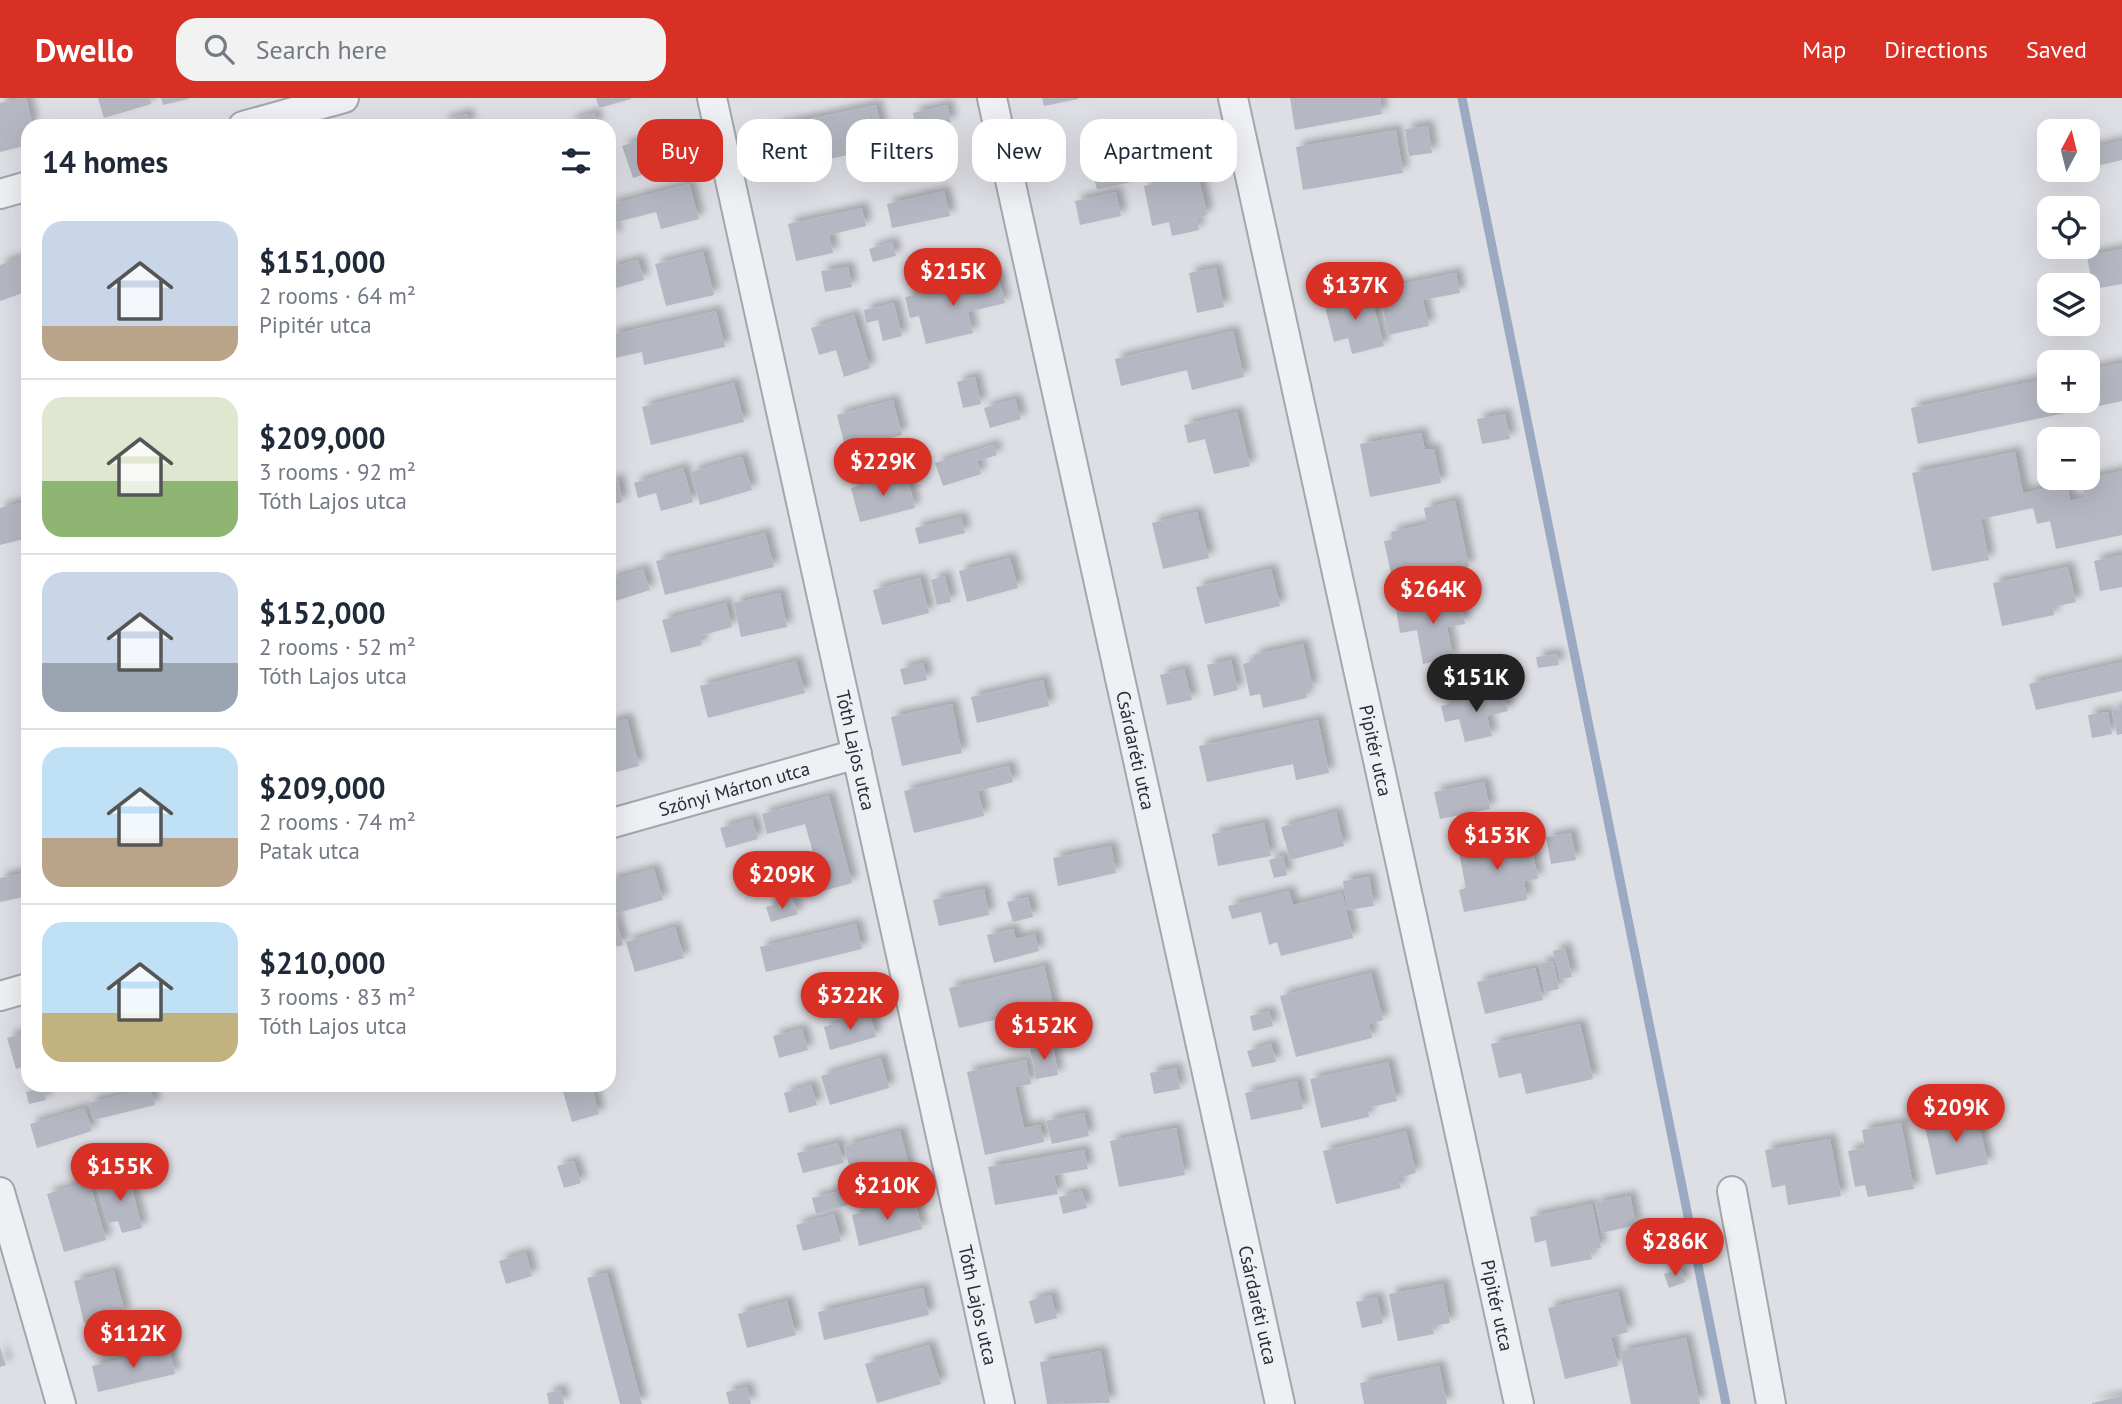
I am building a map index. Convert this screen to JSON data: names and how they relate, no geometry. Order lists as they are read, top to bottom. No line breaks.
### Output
{"streets":{"street":["Tóth Lajos utca","Csárdaréti utca","Pipitér utca","Szőnyi Márton utca"]},"crossings":[["Tóth Lajos utca","Szőnyi Márton utca"]],"north":"top","page":{"header":"Dwello","search":"Search here","nav":["Map","Directions","Saved"],"map_buttons":["+","−"],"chip":["Buy","Rent","Filters","New","Apartment"],"heading":"14 homes","list":[{"name":"$151,000","note":"2 rooms · 64 m² · Pipitér utca"},{"name":"$209,000","note":"3 rooms · 92 m² · Tóth Lajos utca"},{"name":"$152,000","note":"2 rooms · 52 m² · Tóth Lajos utca"},{"name":"$209,000","note":"2 rooms · 74 m² · Patak utca"},{"name":"$210,000","note":"3 rooms · 83 m² · Tóth Lajos utca"}],"price":["$215K","$137K","$229K","$264K","$151K","$153K","$209K","$322K","$152K","$209K","$155K","$210K","$286K","$112K"]}}
